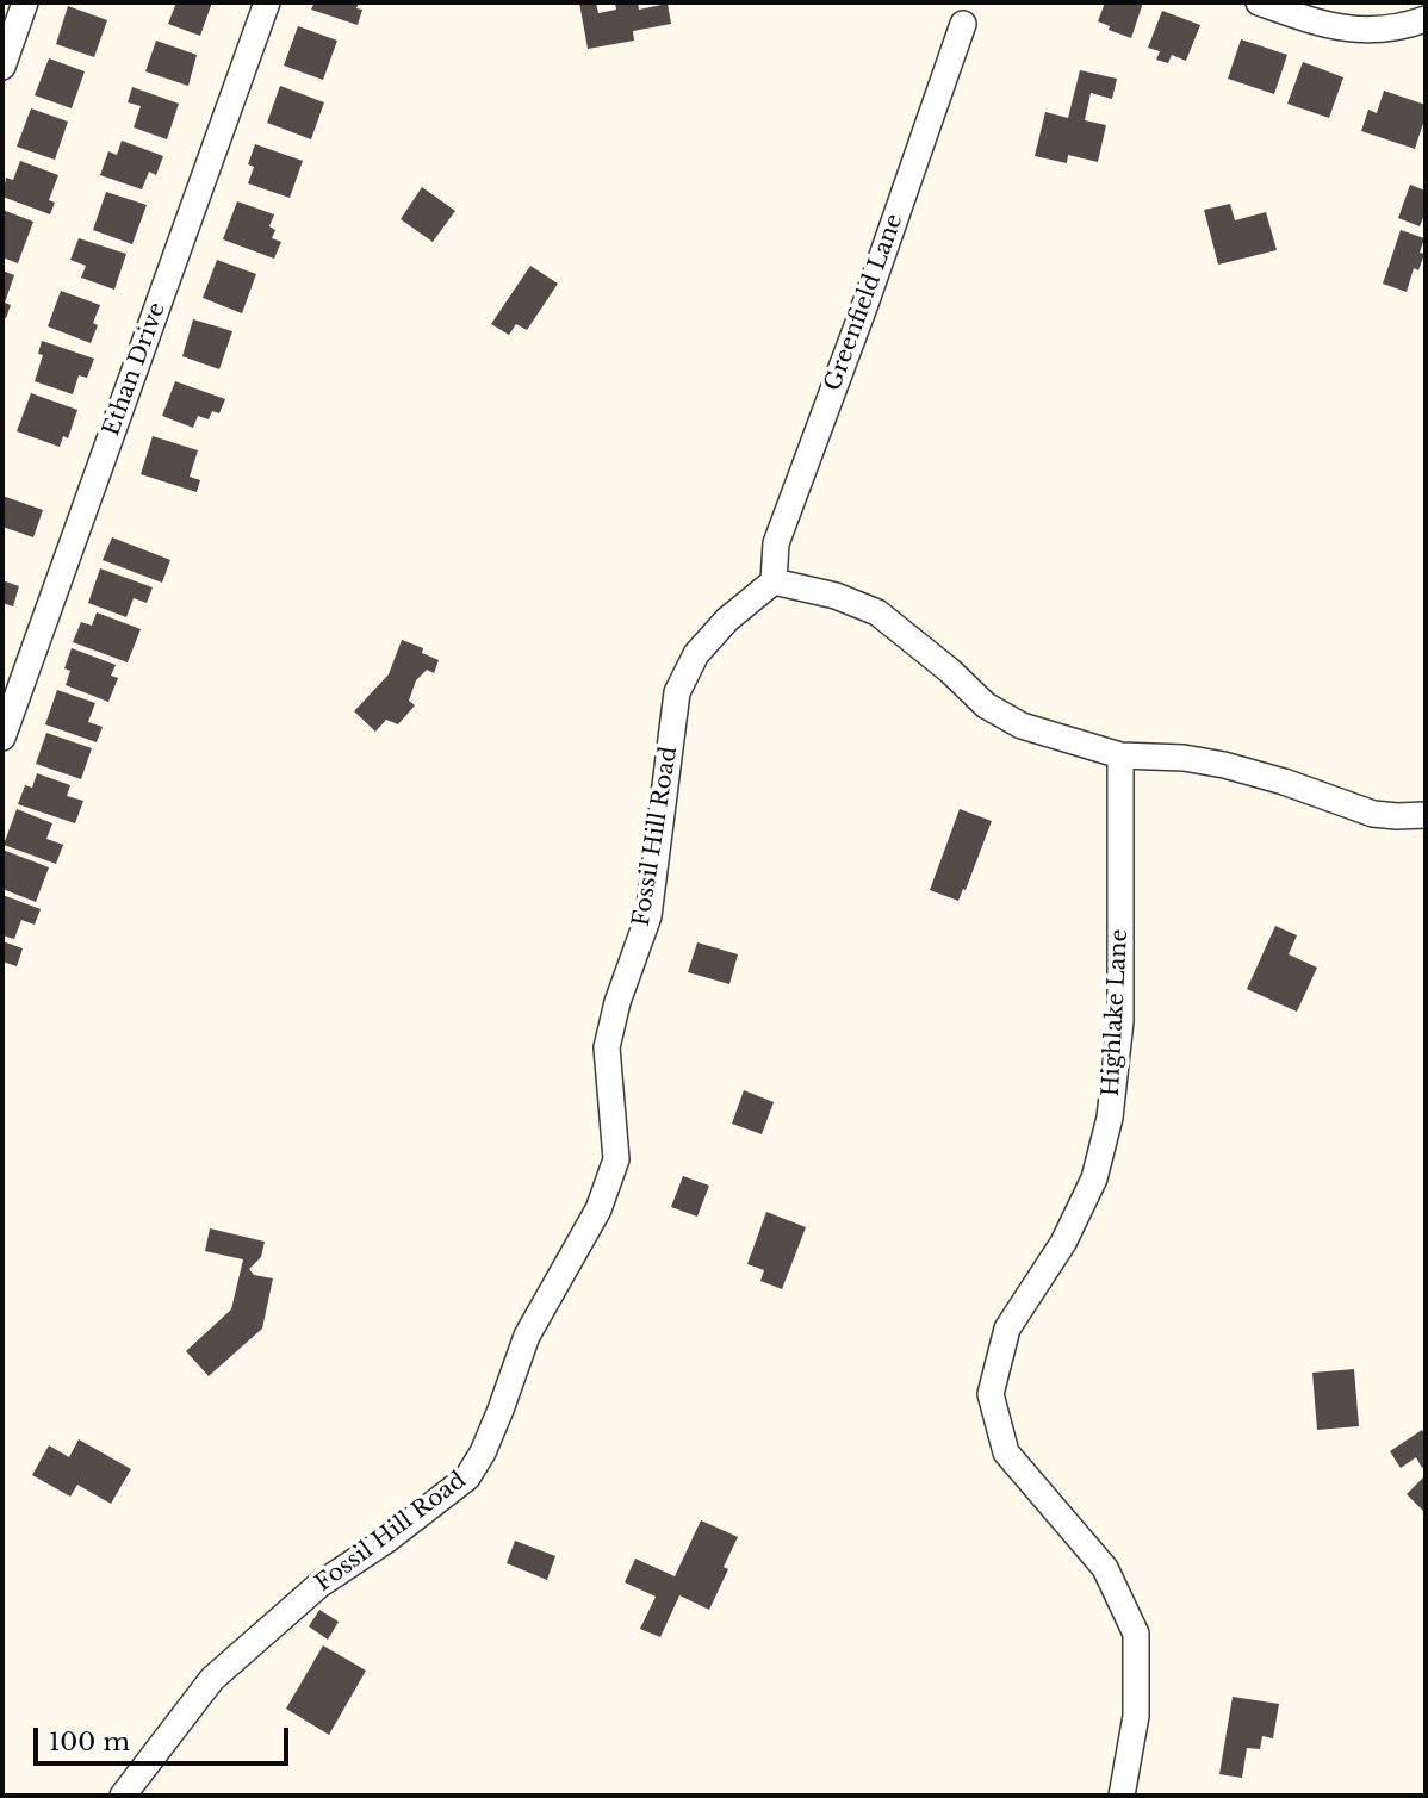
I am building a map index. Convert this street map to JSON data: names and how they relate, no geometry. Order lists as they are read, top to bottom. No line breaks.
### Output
{"streets":{"street":["Greenfield Lane","Ethan Drive","Fossil Hill Road","Highlake Lane"]},"crossings":[["Greenfield Lane","Fossil Hill Road"]],"scale_bar":"100 m"}
